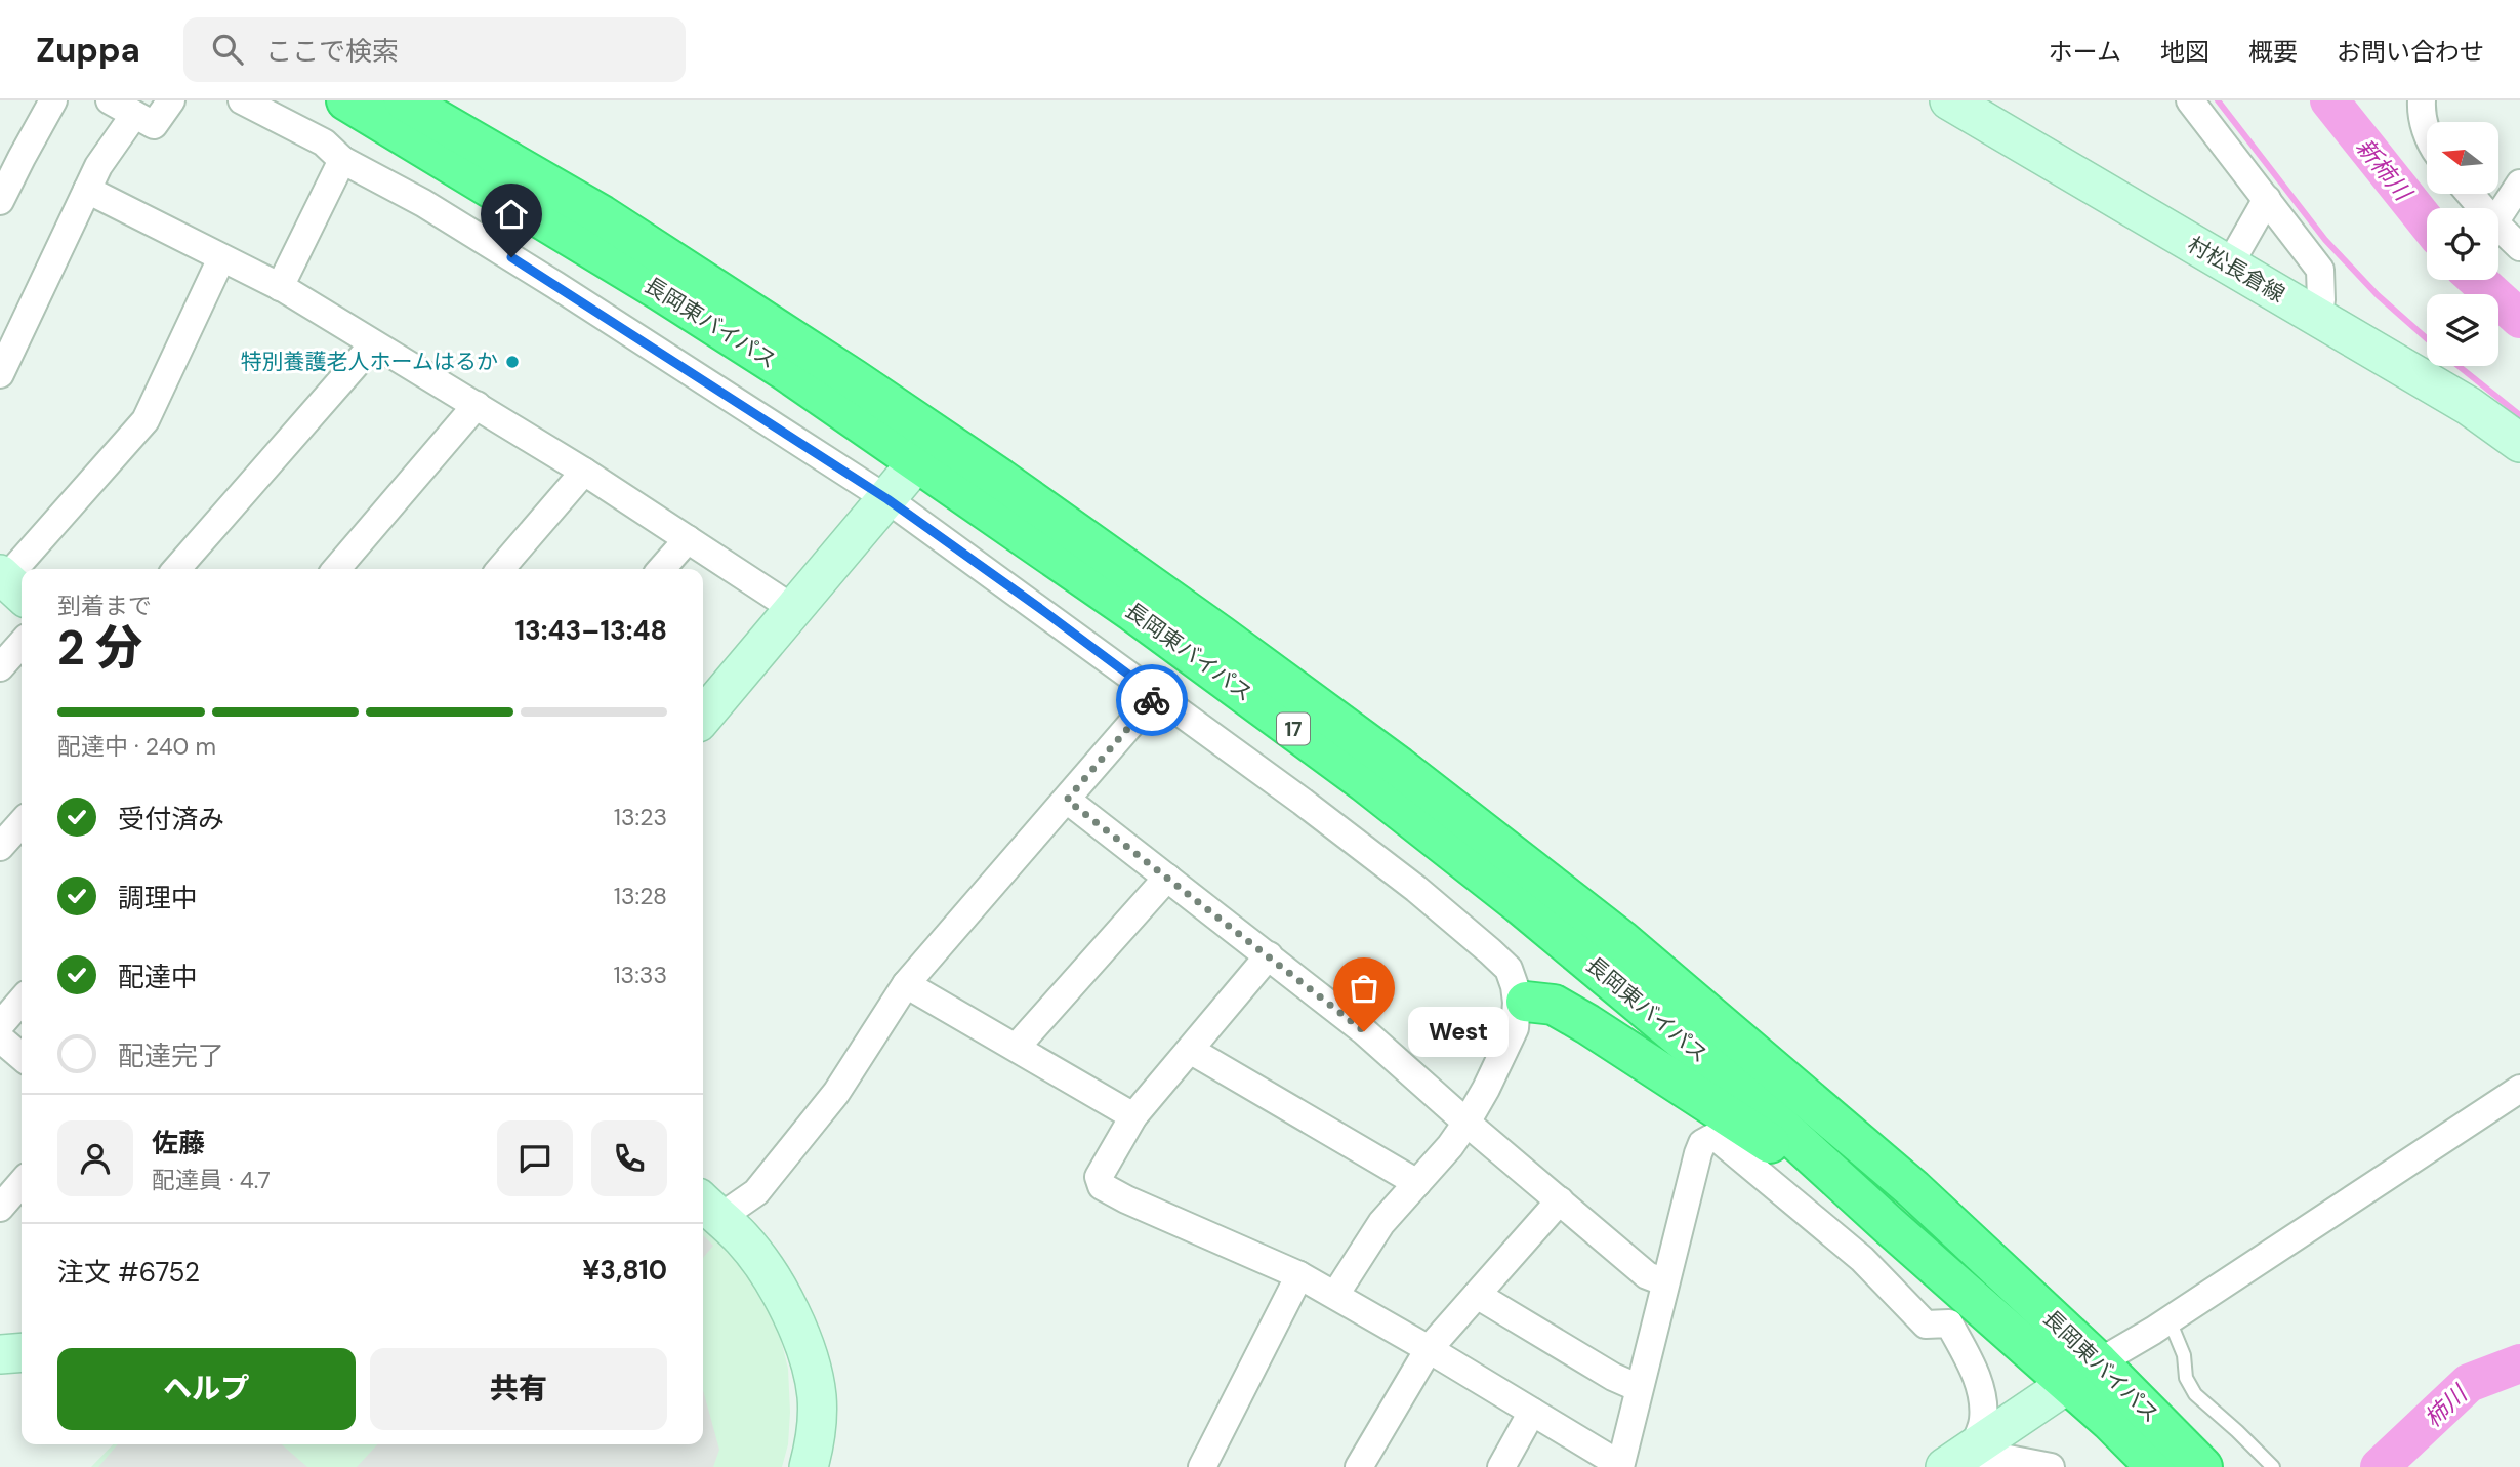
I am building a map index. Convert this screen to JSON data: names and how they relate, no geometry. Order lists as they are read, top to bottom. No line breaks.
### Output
{"streets":{"highway":["長岡東バイパス","17"],"main road":["村松長倉線"]},"water":["新柿川","柿川"],"places":["特別養護老人ホームはるか","West"],"north":"left","page":{"header":"Zuppa","search":"ここで検索","nav":["ホーム","地図","概要","お問い合わせ"],"heading":["2 分","到着まで","13:43–13:48"],"panel":["佐藤","配達員 · 4.7","注文 #6752","¥3,810"],"bar":"配達中 · 240 m","list":[["受付済み","13:23"],["調理中","13:28"],["配達中","13:33"],"配達完了"],"bubble":"West","buttons":["ヘルプ","共有"]}}
